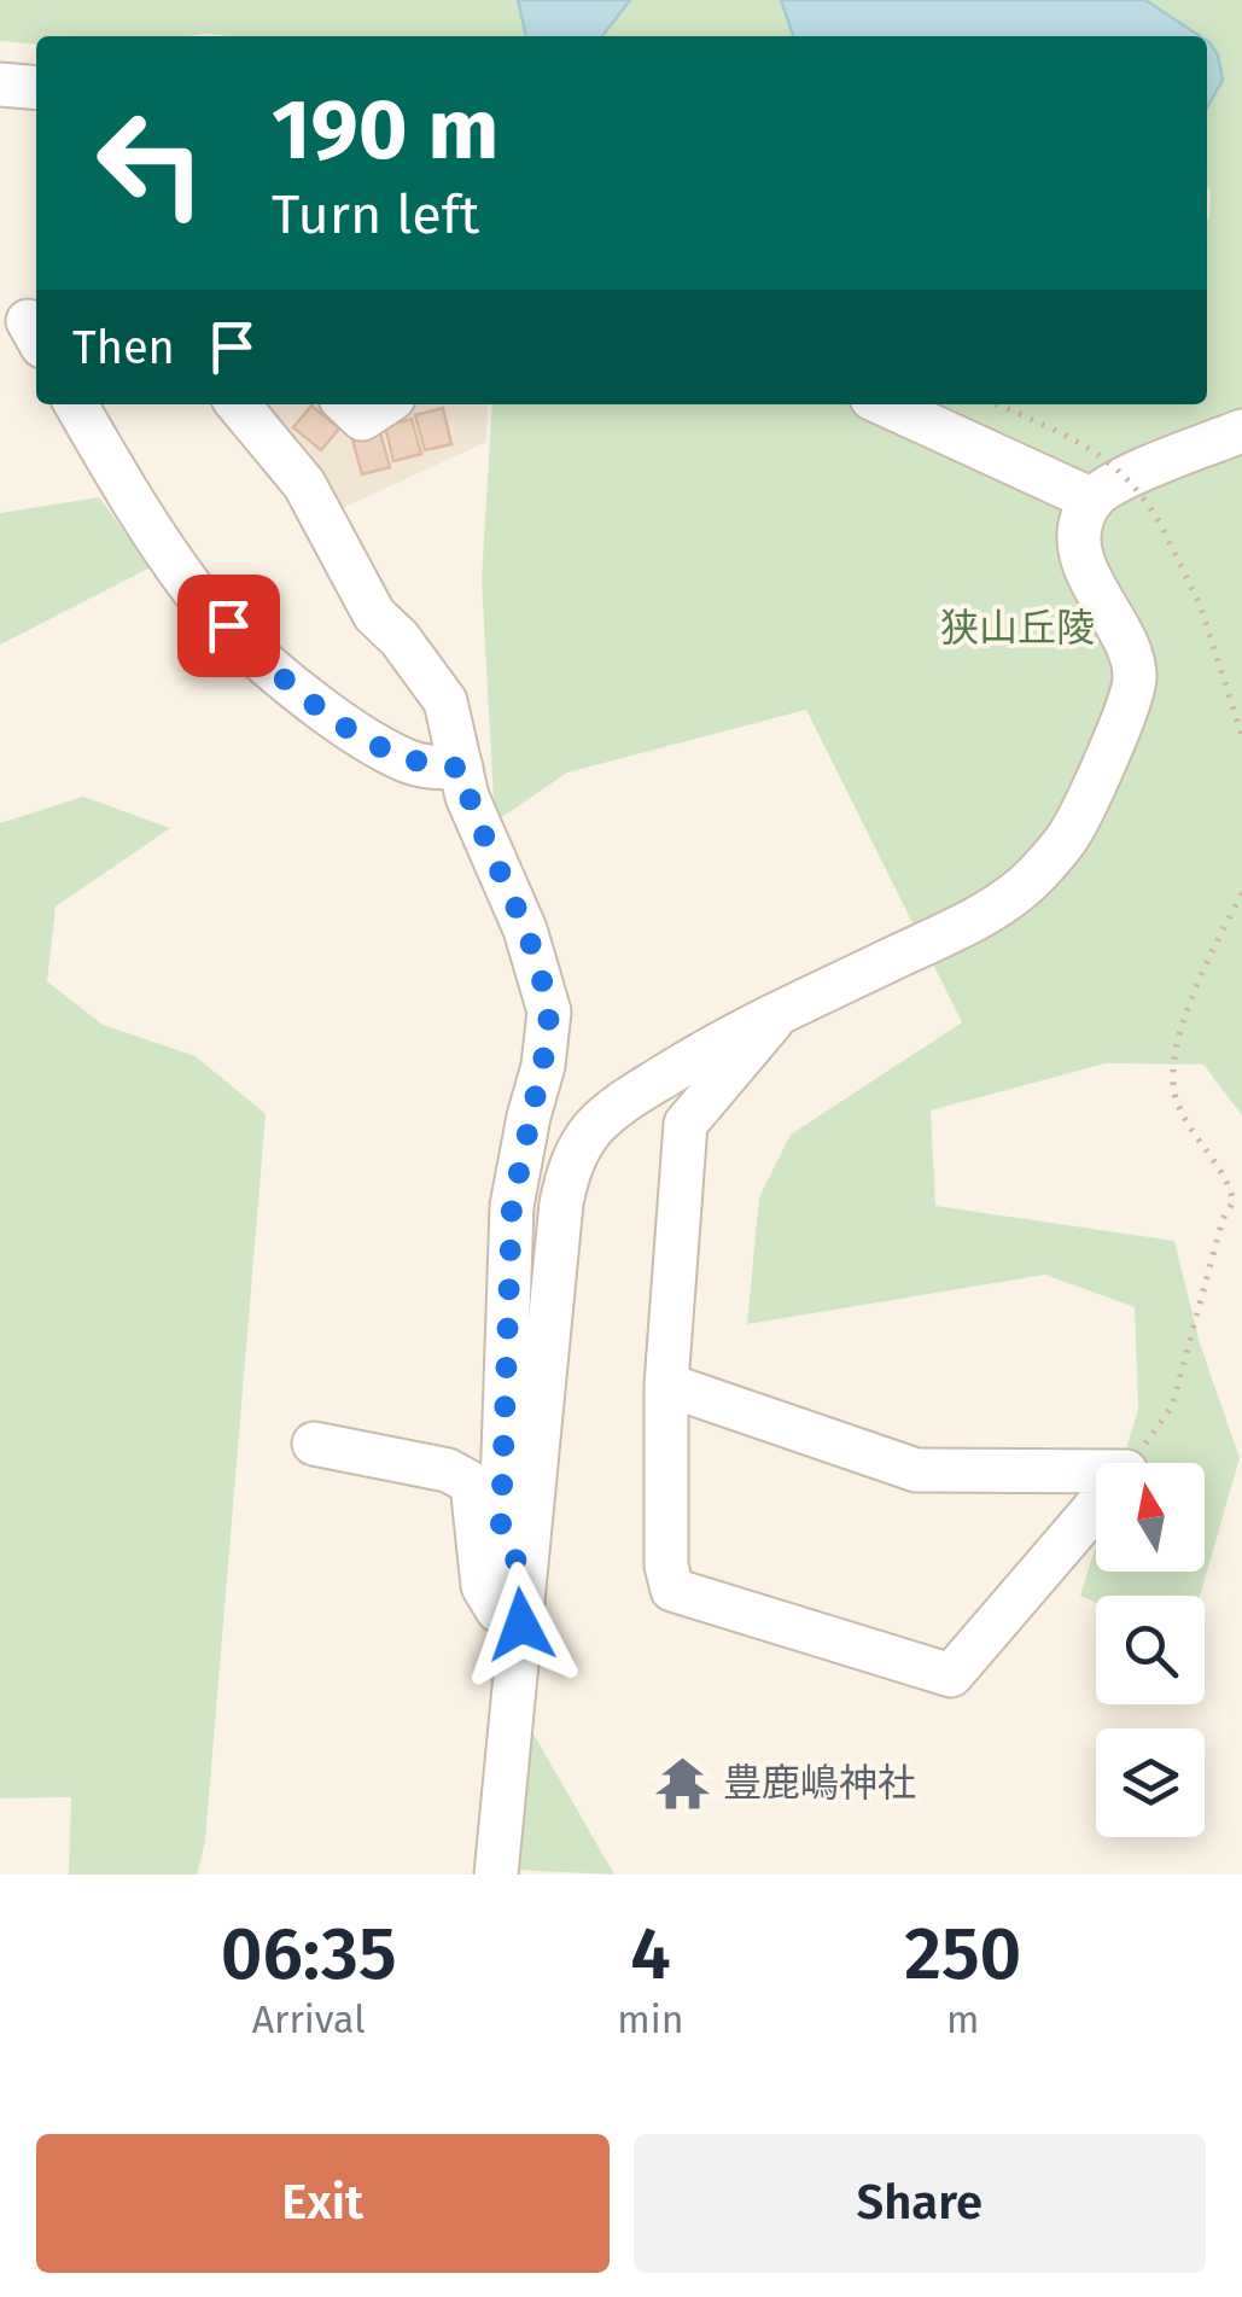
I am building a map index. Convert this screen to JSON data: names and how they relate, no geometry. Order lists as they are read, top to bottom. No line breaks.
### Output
{"parks":["狭山丘陵"],"places":{"temple":["豊鹿嶋神社"]},"north":"top","page":{"turn":["190 m","Turn left"],"then":"Then","eta":["06:35","Arrival","4","min","250","m"],"buttons":["Exit","Share"]}}
